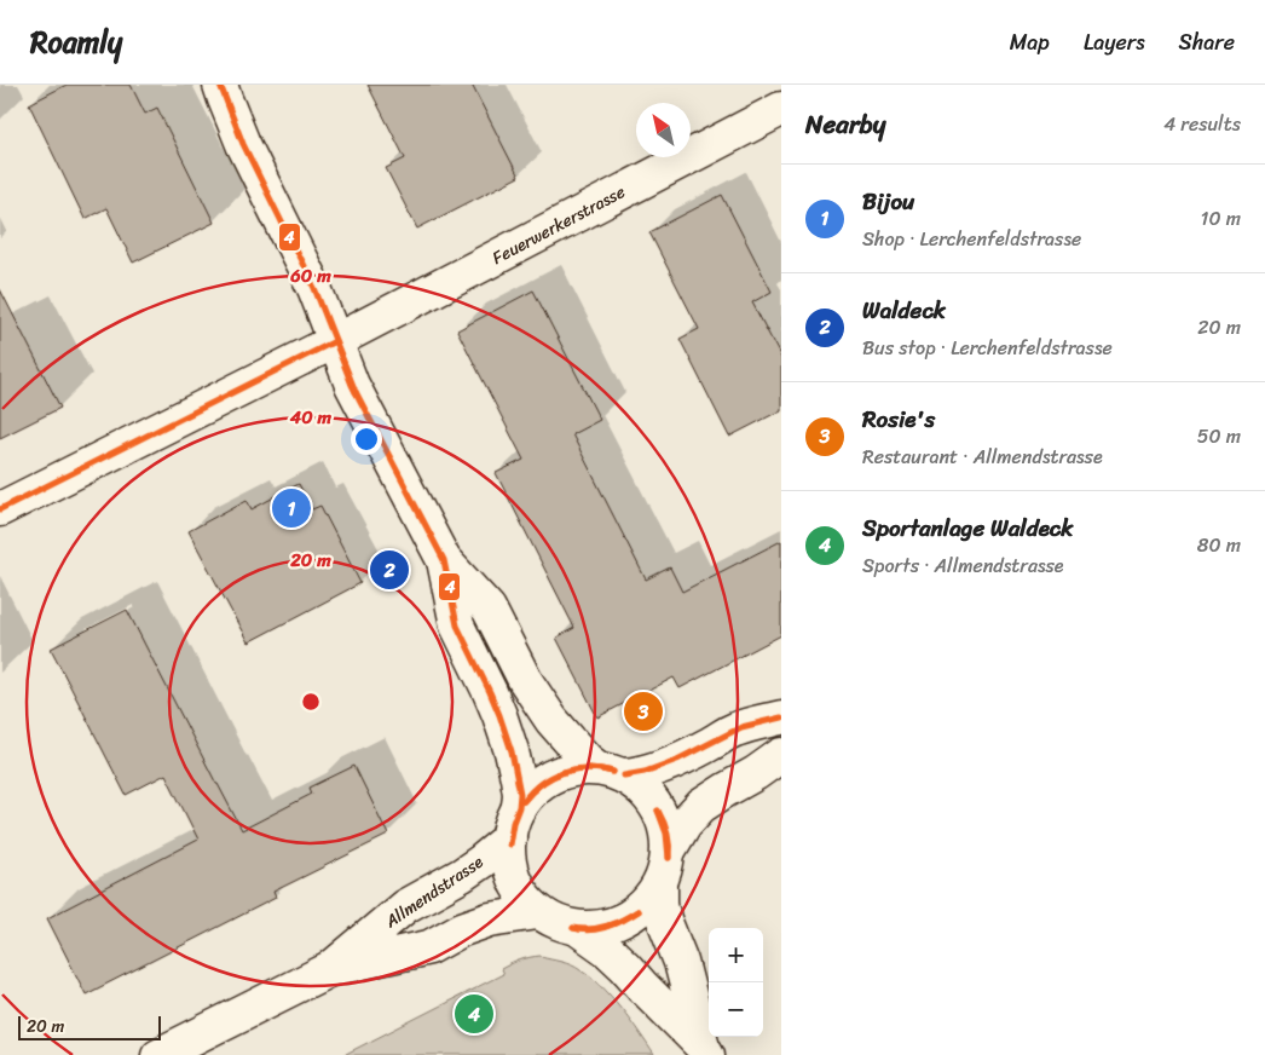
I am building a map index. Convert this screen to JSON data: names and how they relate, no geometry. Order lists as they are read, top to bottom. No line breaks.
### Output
{"streets":{"street":["Feuerwerkerstrasse","Allmendstrasse"]},"lines":["transit line 4"],"scale_bar":"20 m","north":"top left","page":{"header":"Roamly","nav":["Map","Layers","Share"],"heading":["Nearby","4 results"],"list":[{"mark":"1","name":"Bijou","note":"Shop · Lerchenfeldstrasse","value":"10 m"},{"mark":"2","name":"Waldeck","note":"Bus stop · Lerchenfeldstrasse","value":"20 m"},{"mark":"3","name":"Rosie's","note":"Restaurant · Allmendstrasse","value":"50 m"},{"mark":"4","name":"Sportanlage Waldeck","note":"Sports · Allmendstrasse","value":"80 m"}],"pins":["1","2","3","4"],"map_buttons":["+","−"],"scale":"20 m"},"rings":["60 m","40 m","20 m"]}
